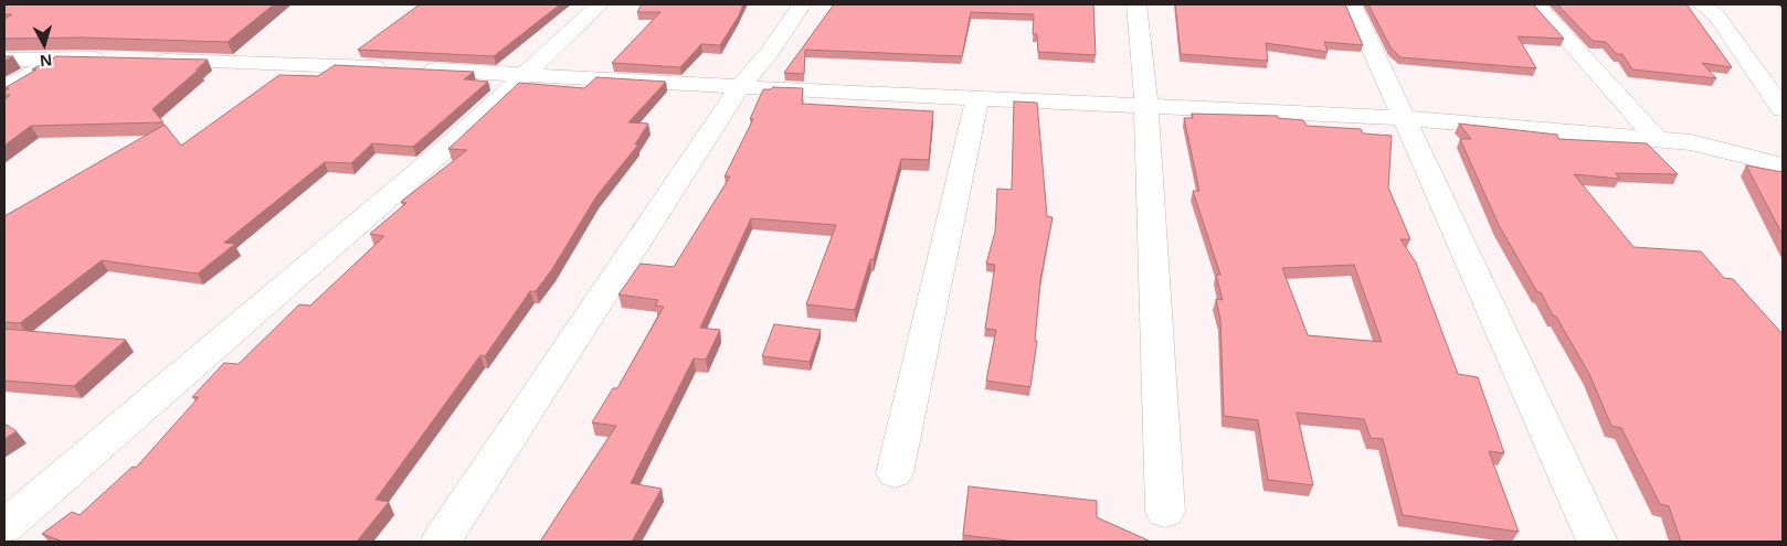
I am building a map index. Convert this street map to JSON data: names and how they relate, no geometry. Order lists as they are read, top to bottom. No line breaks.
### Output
{"north":"bottom"}
